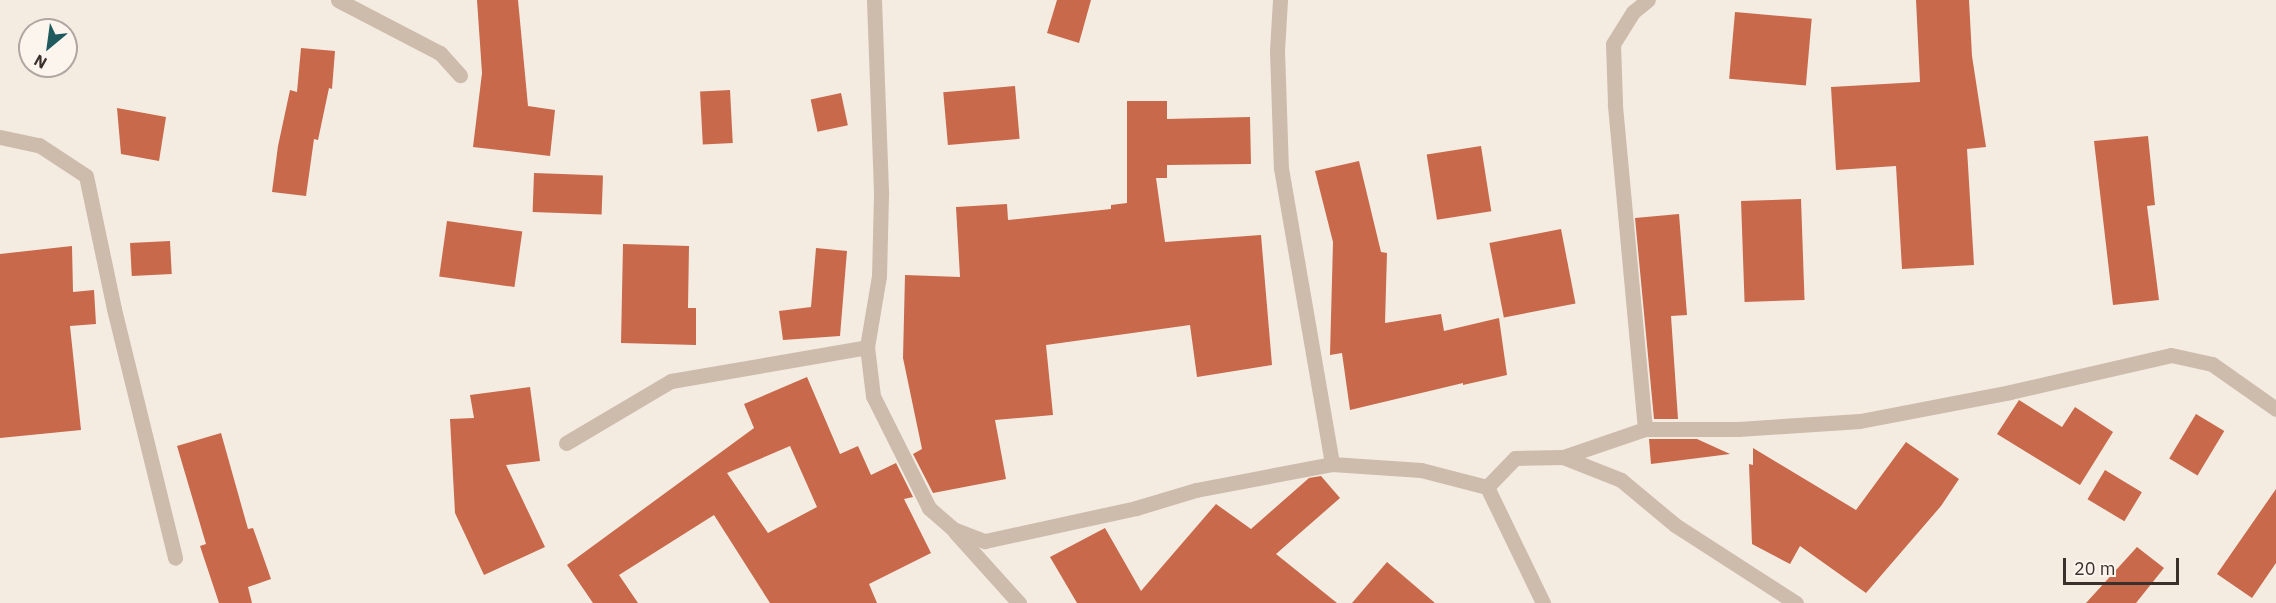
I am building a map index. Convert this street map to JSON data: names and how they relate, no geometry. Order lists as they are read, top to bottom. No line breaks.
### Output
{"scale_bar":"20 m","north":"bottom left"}
